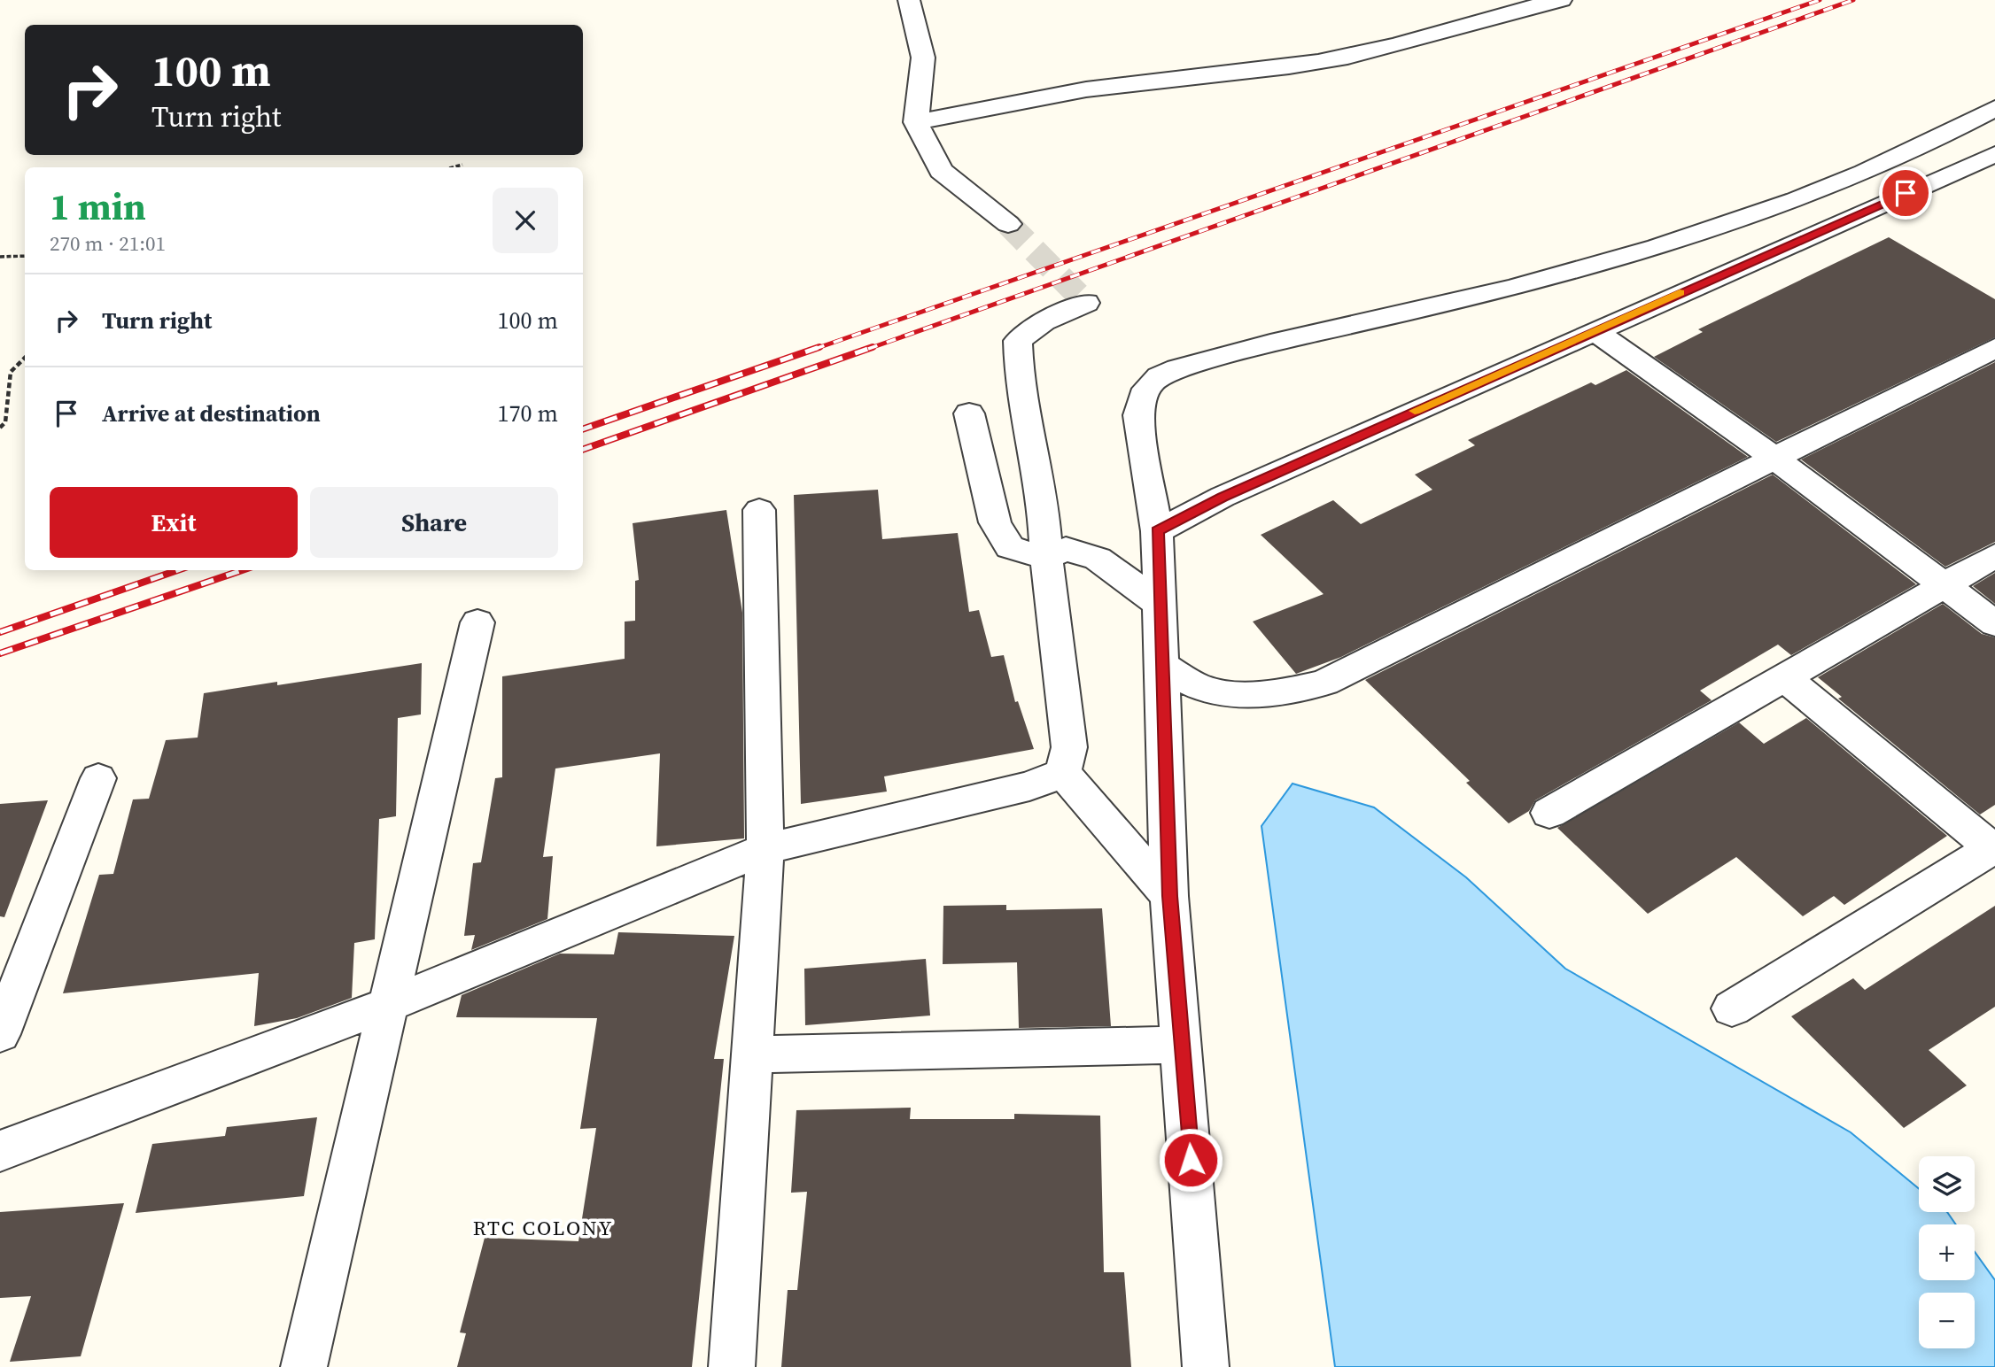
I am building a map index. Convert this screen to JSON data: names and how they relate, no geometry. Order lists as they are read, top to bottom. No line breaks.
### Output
{"districts":["RTC COLONY"],"page":{"turn":["100 m","Turn right"],"heading":["1 min","270 m · 21:01"],"list":[{"name":"Turn right","value":"100 m"},{"name":"Arrive at destination","value":"170 m"}],"buttons":["Exit","Share"],"map_buttons":["+","−"]}}
